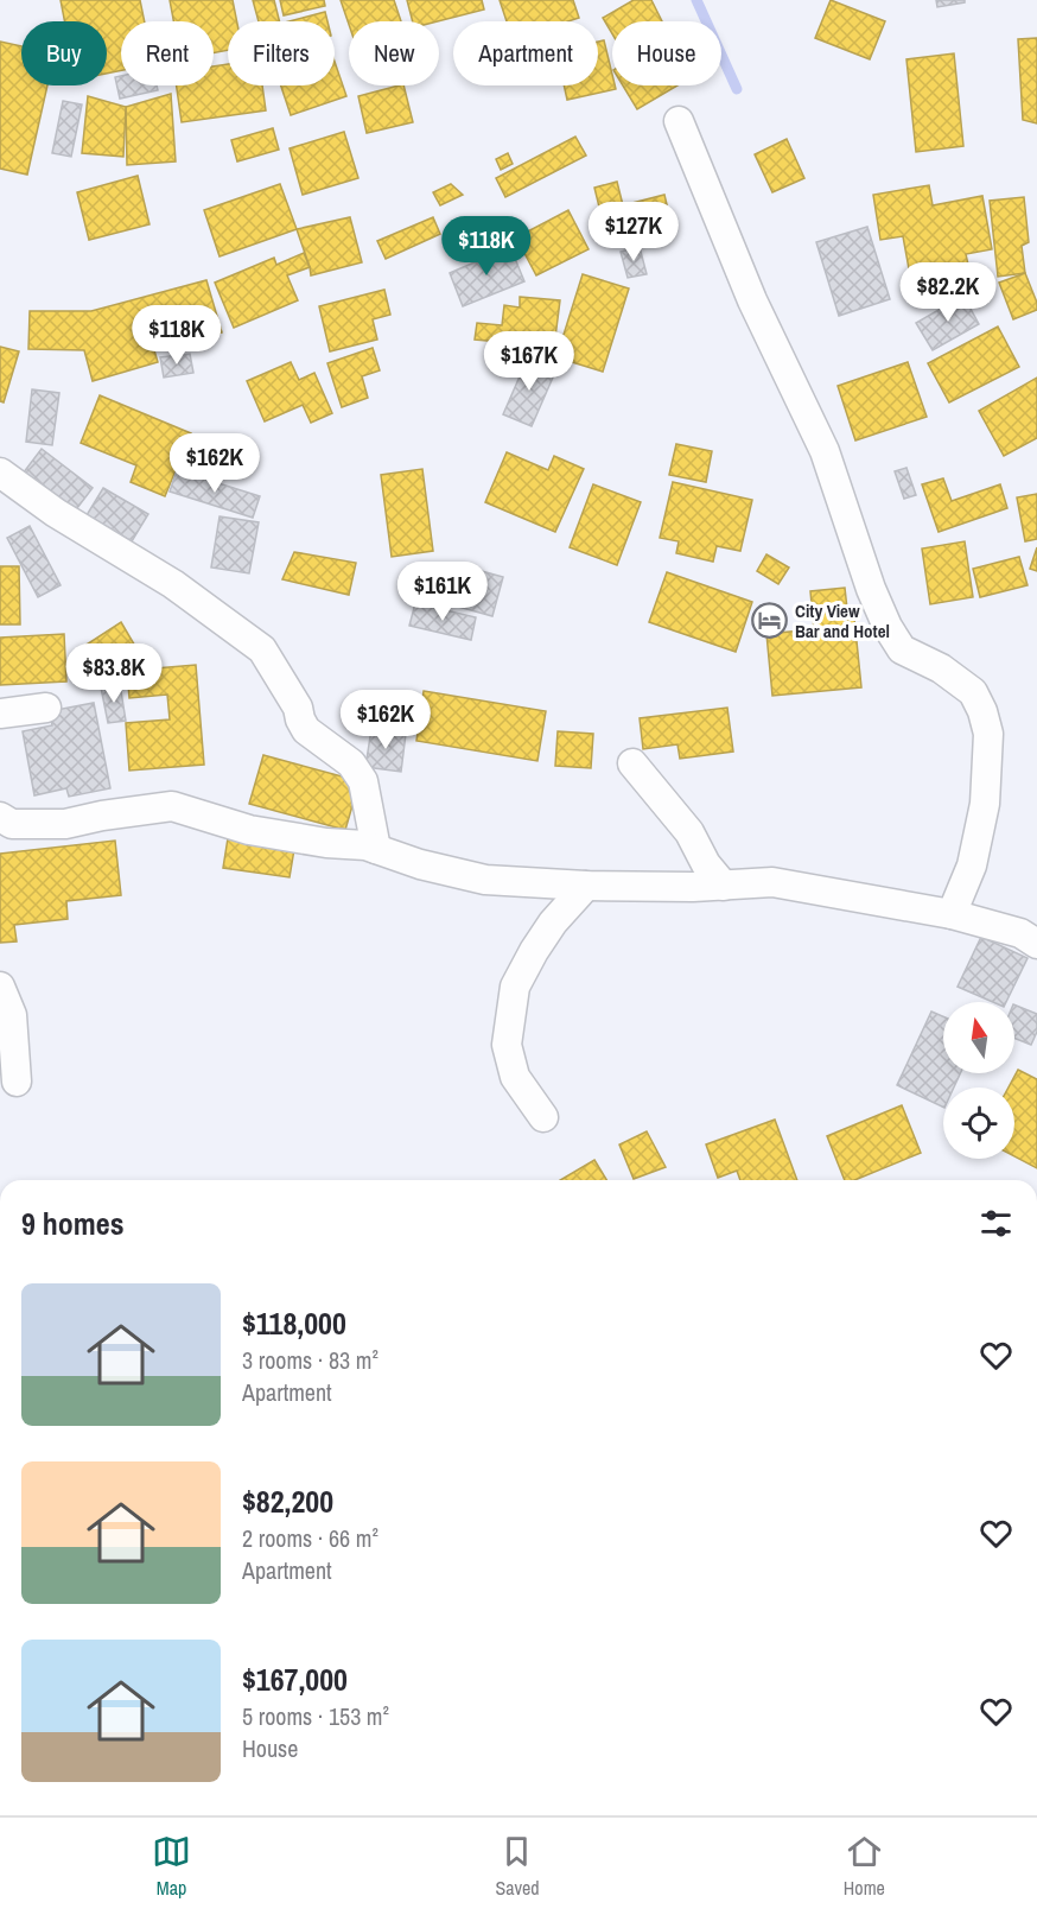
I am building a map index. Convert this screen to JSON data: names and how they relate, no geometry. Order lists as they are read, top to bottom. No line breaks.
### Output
{"places":{"hotel":["City View Bar and Hotel"]},"north":"top","page":{"chip":["Buy","Rent","Filters","New","Apartment","House"],"price":["$127K","$118K","$82.2K","$118K","$167K","$162K","$161K","$83.8K","$162K"],"heading":"9 homes","list":[{"name":"$118,000","note":"3 rooms · 83 m² · Apartment"},{"name":"$82,200","note":"2 rooms · 66 m² · Apartment"},{"name":"$167,000","note":"5 rooms · 153 m² · House"}],"tabs":["Map","Saved","Home"]}}
